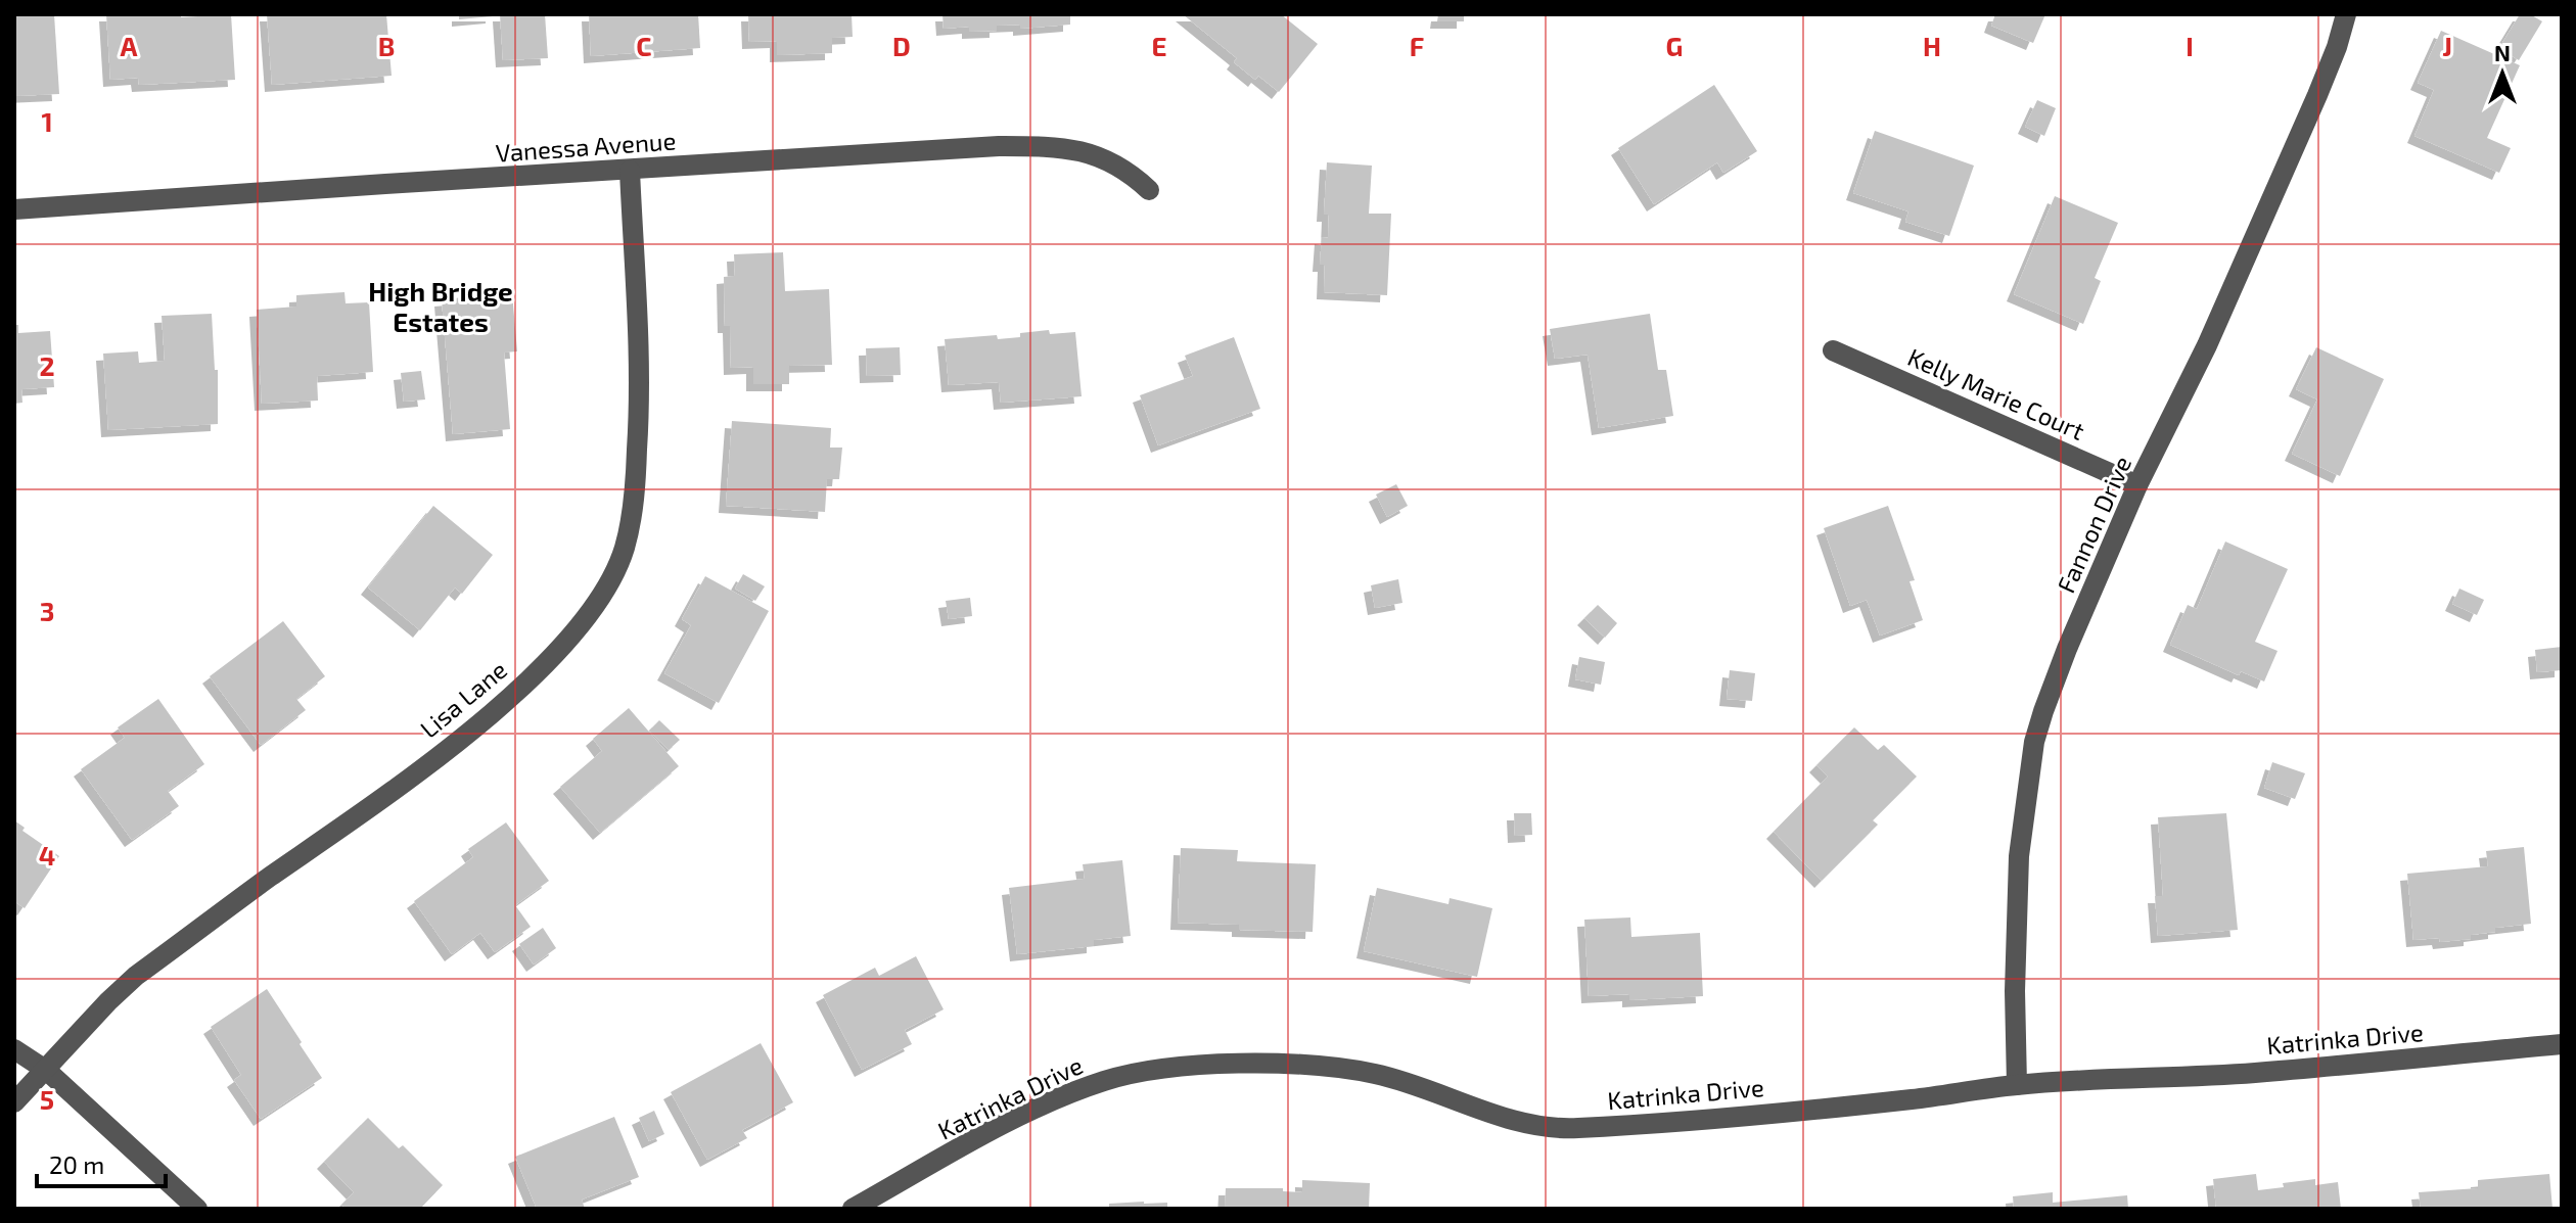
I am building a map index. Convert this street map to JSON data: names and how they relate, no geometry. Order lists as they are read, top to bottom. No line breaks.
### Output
{"streets":{"street":["Vanessa Avenue","Kelly Marie Court","Fannon Drive","Lisa Lane","Katrinka Drive"]},"crossings":[["Vanessa Avenue","Lisa Lane"],["Kelly Marie Court","Fannon Drive"],["Fannon Drive","Katrinka Drive"]],"districts":["High Bridge Estates"],"scale_bar":"20 m","north":"top","grid":{"columns":["A","B","C","D","E","F","G","H","I","J"],"rows":["1","2","3","4","5"]}}
